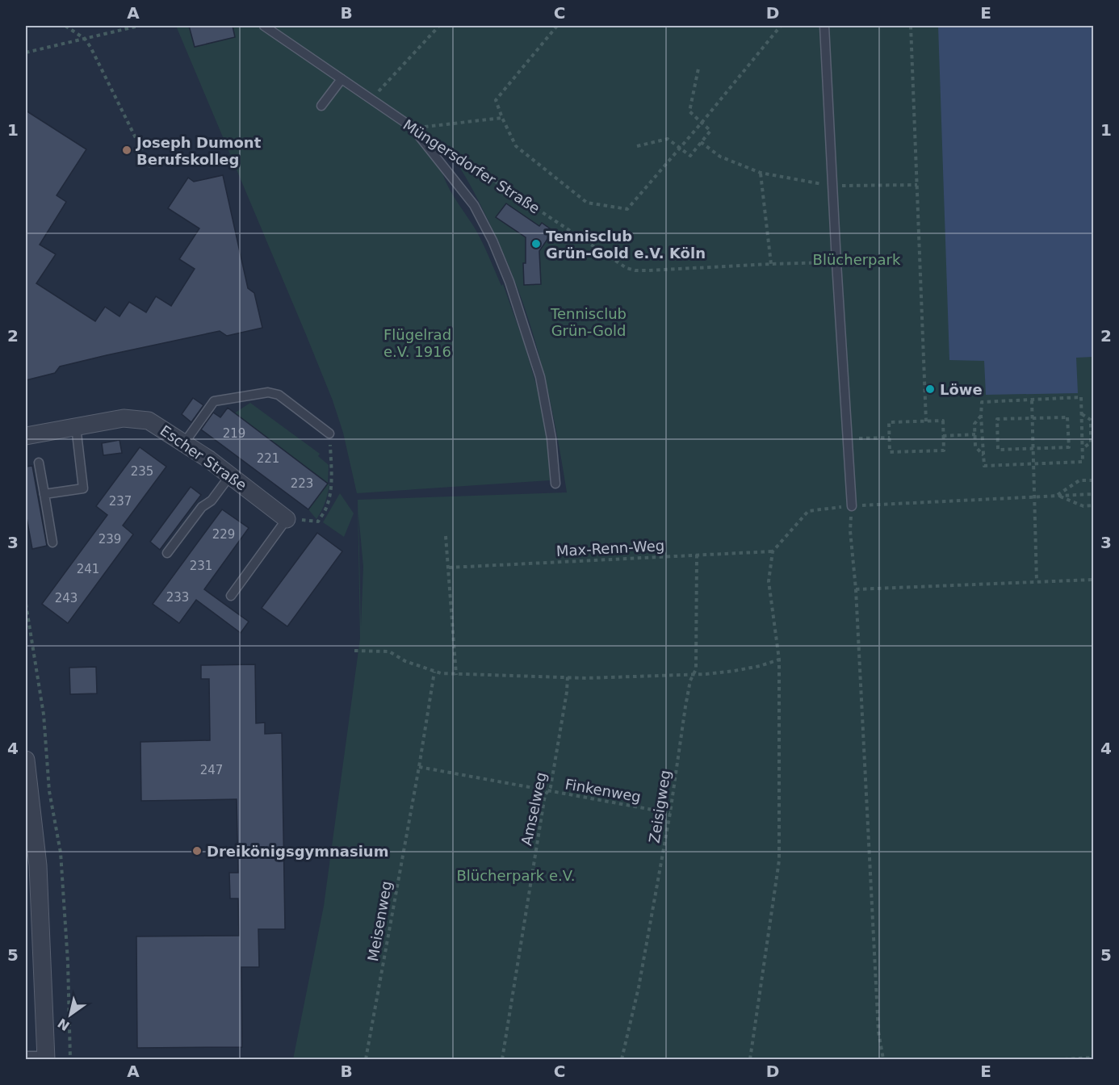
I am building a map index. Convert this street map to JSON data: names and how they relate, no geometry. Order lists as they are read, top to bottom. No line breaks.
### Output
{"streets":{"street":["Escher Straße"],"lane":["Müngersdorfer Straße"],"path":["Max-Renn-Weg","Finkenweg","Zeisigweg","Amselweg","Meisenweg"]},"crossings":[["Max-Renn-Weg","Zeisigweg"],["Finkenweg","Zeisigweg"],["Finkenweg","Amselweg"],["Finkenweg","Meisenweg"]],"parks":["Blücherpark","Tennisclub Grün-Gold","Flügelrad e.V. 1916","Blücherpark e.V."],"places":["Joseph Dumont Berufskolleg","Tennisclub Grün-Gold e.V. Köln","Löwe","Dreikönigsgymnasium"],"house_numbers":["219","221","235","223","237","229","239","231","241","233","243","247"],"north":"bottom left","grid":{"columns":["A","B","C","D","E"],"rows":["1","2","3","4","5"]}}
